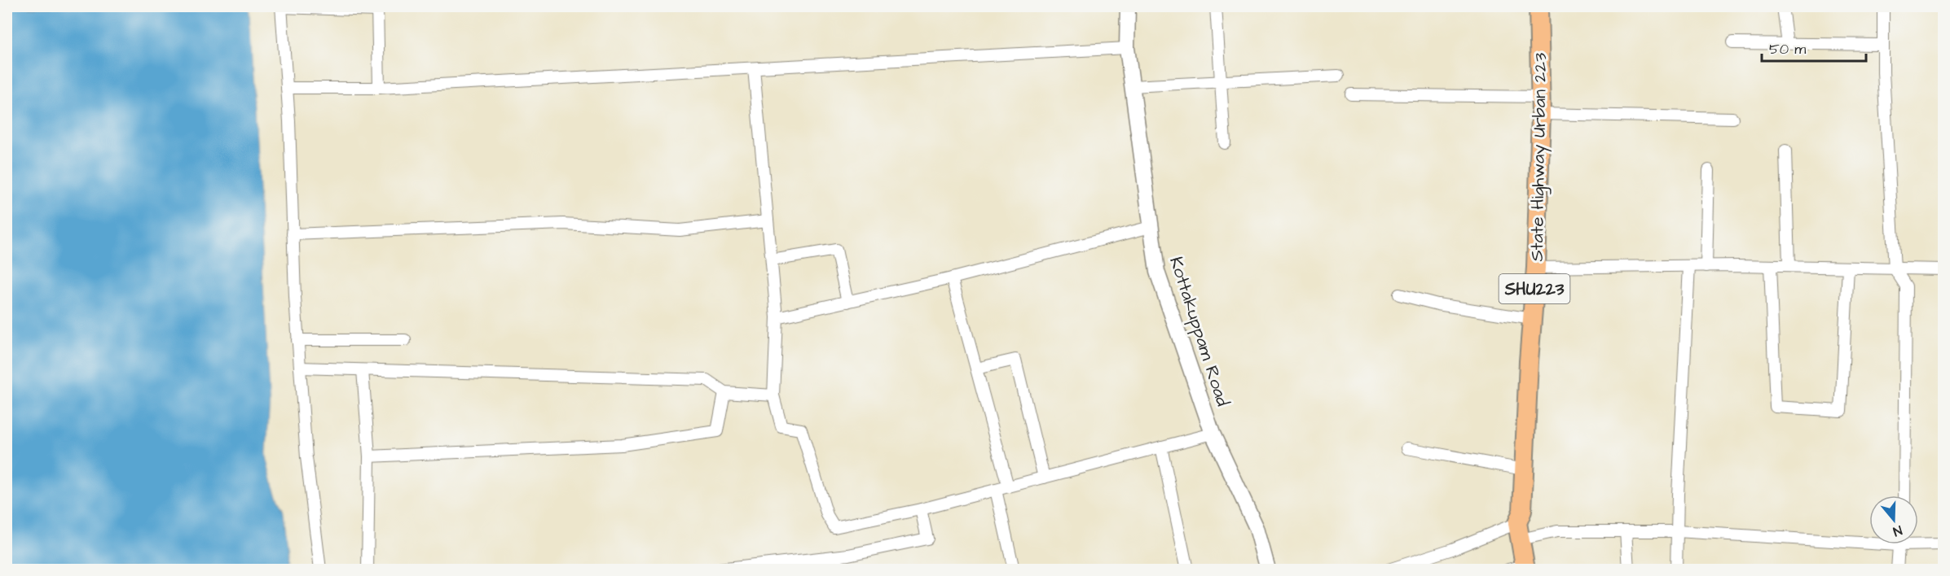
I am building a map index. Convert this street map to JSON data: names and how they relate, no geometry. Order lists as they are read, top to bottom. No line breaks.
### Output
{"streets":{"main road":["State Highway Urban 223","SHU223"],"street":["Kottakuppam Road"]},"scale_bar":"50 m","north":"bottom"}
